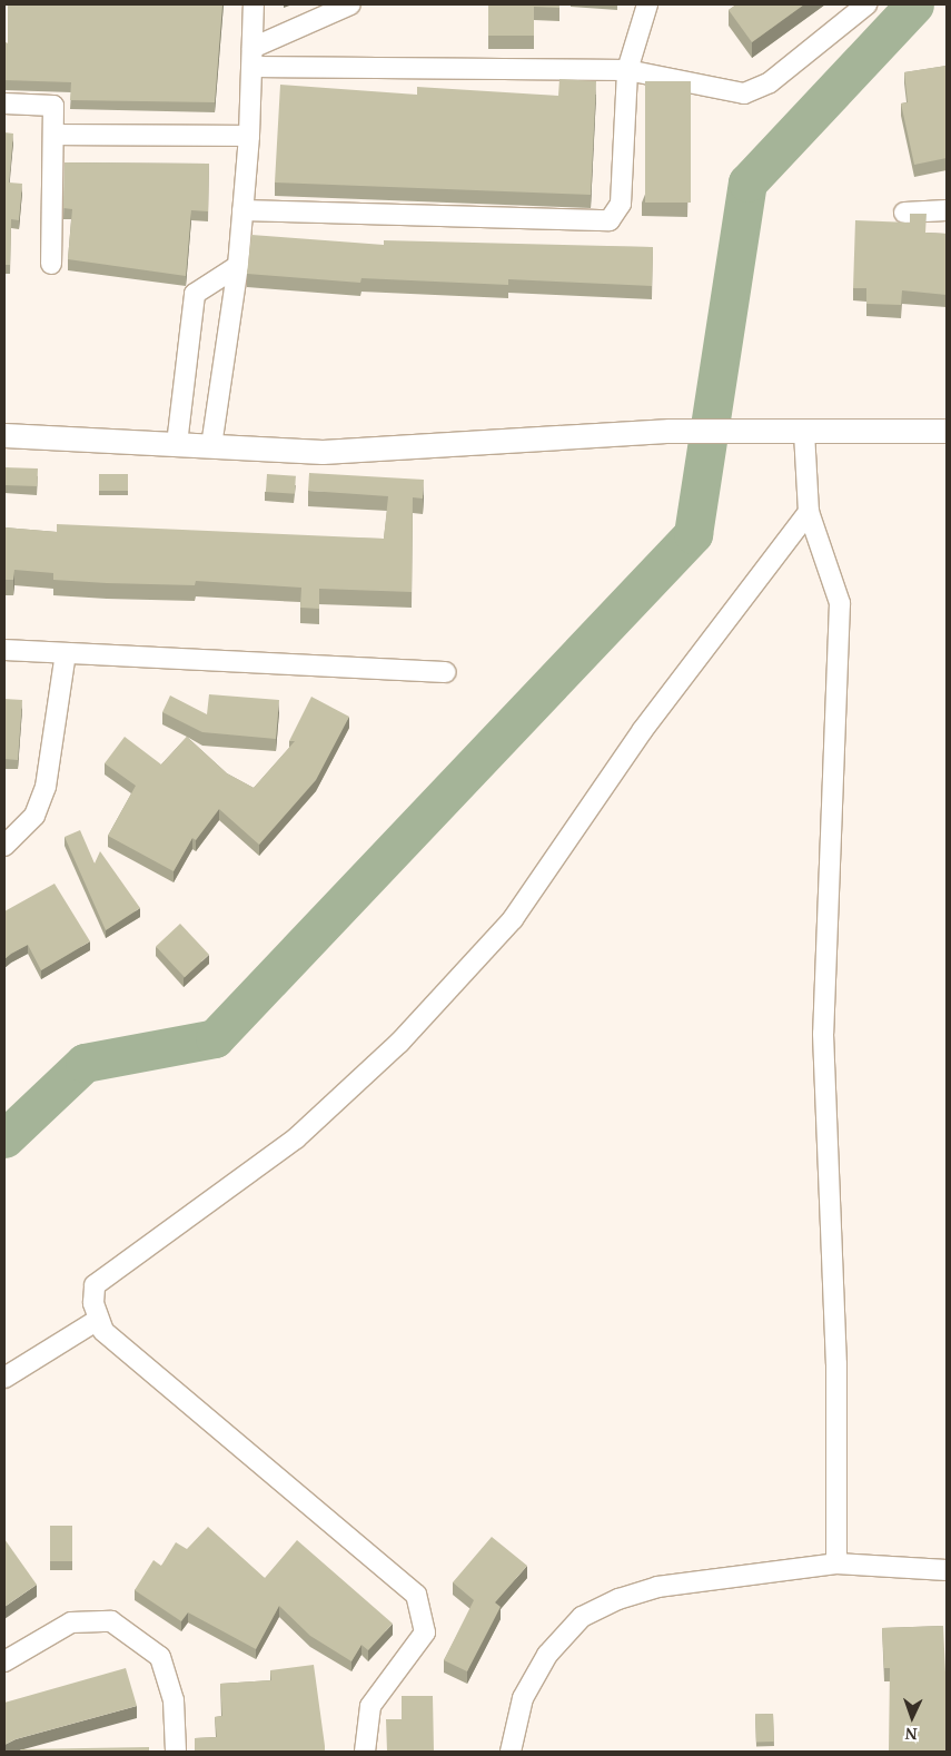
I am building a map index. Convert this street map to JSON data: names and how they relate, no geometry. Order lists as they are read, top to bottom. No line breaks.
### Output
{"north":"bottom"}
